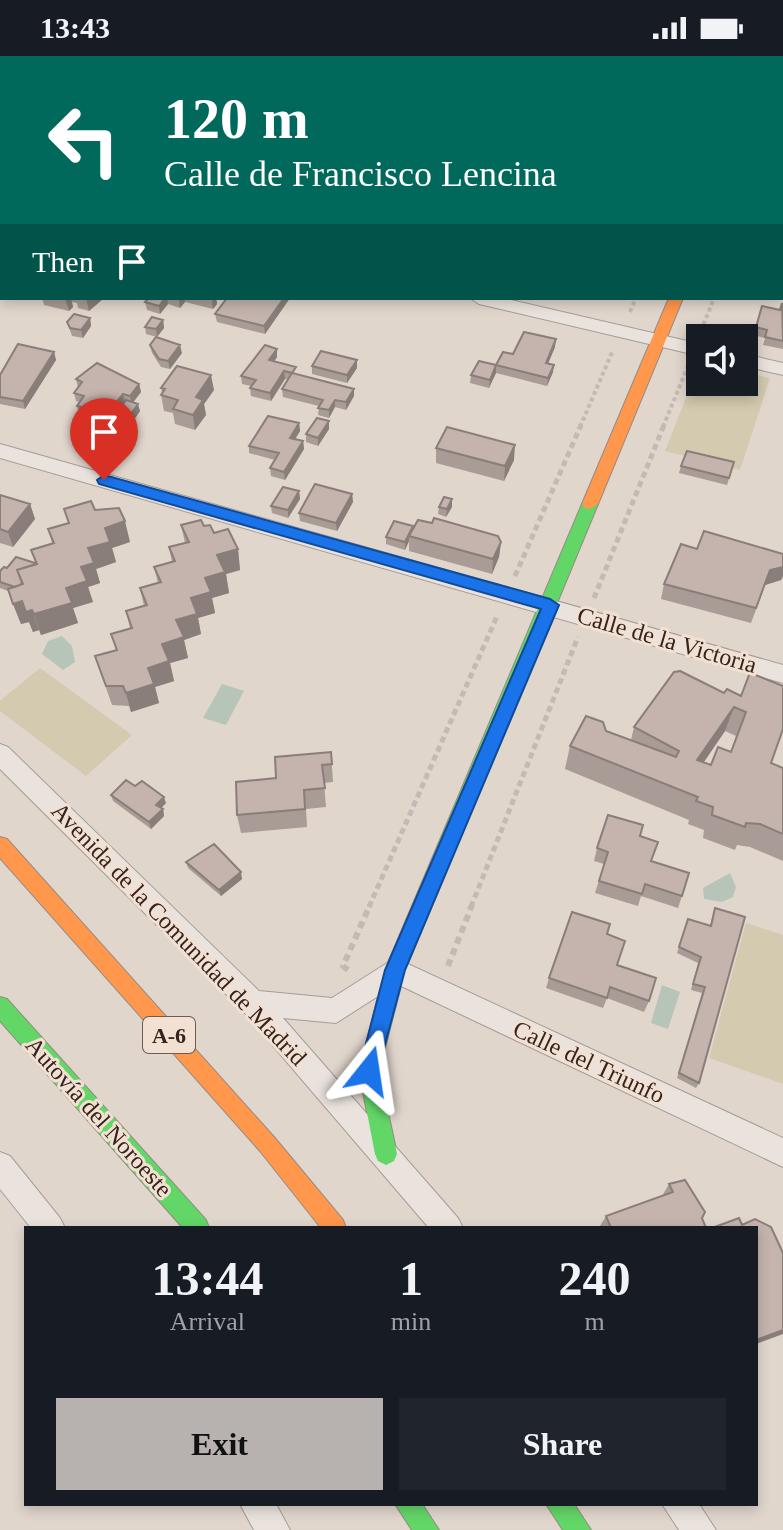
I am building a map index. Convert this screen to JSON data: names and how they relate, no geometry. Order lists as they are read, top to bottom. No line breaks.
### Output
{"streets":{"main road":["A-6","Autovía del Noroeste"],"street":["Calle de la Victoria","Avenida de la Comunidad de Madrid","Calle del Triunfo"]},"page":{"status":"13:43","turn":["120 m","Calle de Francisco Lencina"],"then":"Then","eta":["13:44","Arrival","1","min","240","m"],"buttons":["Exit","Share"]}}
